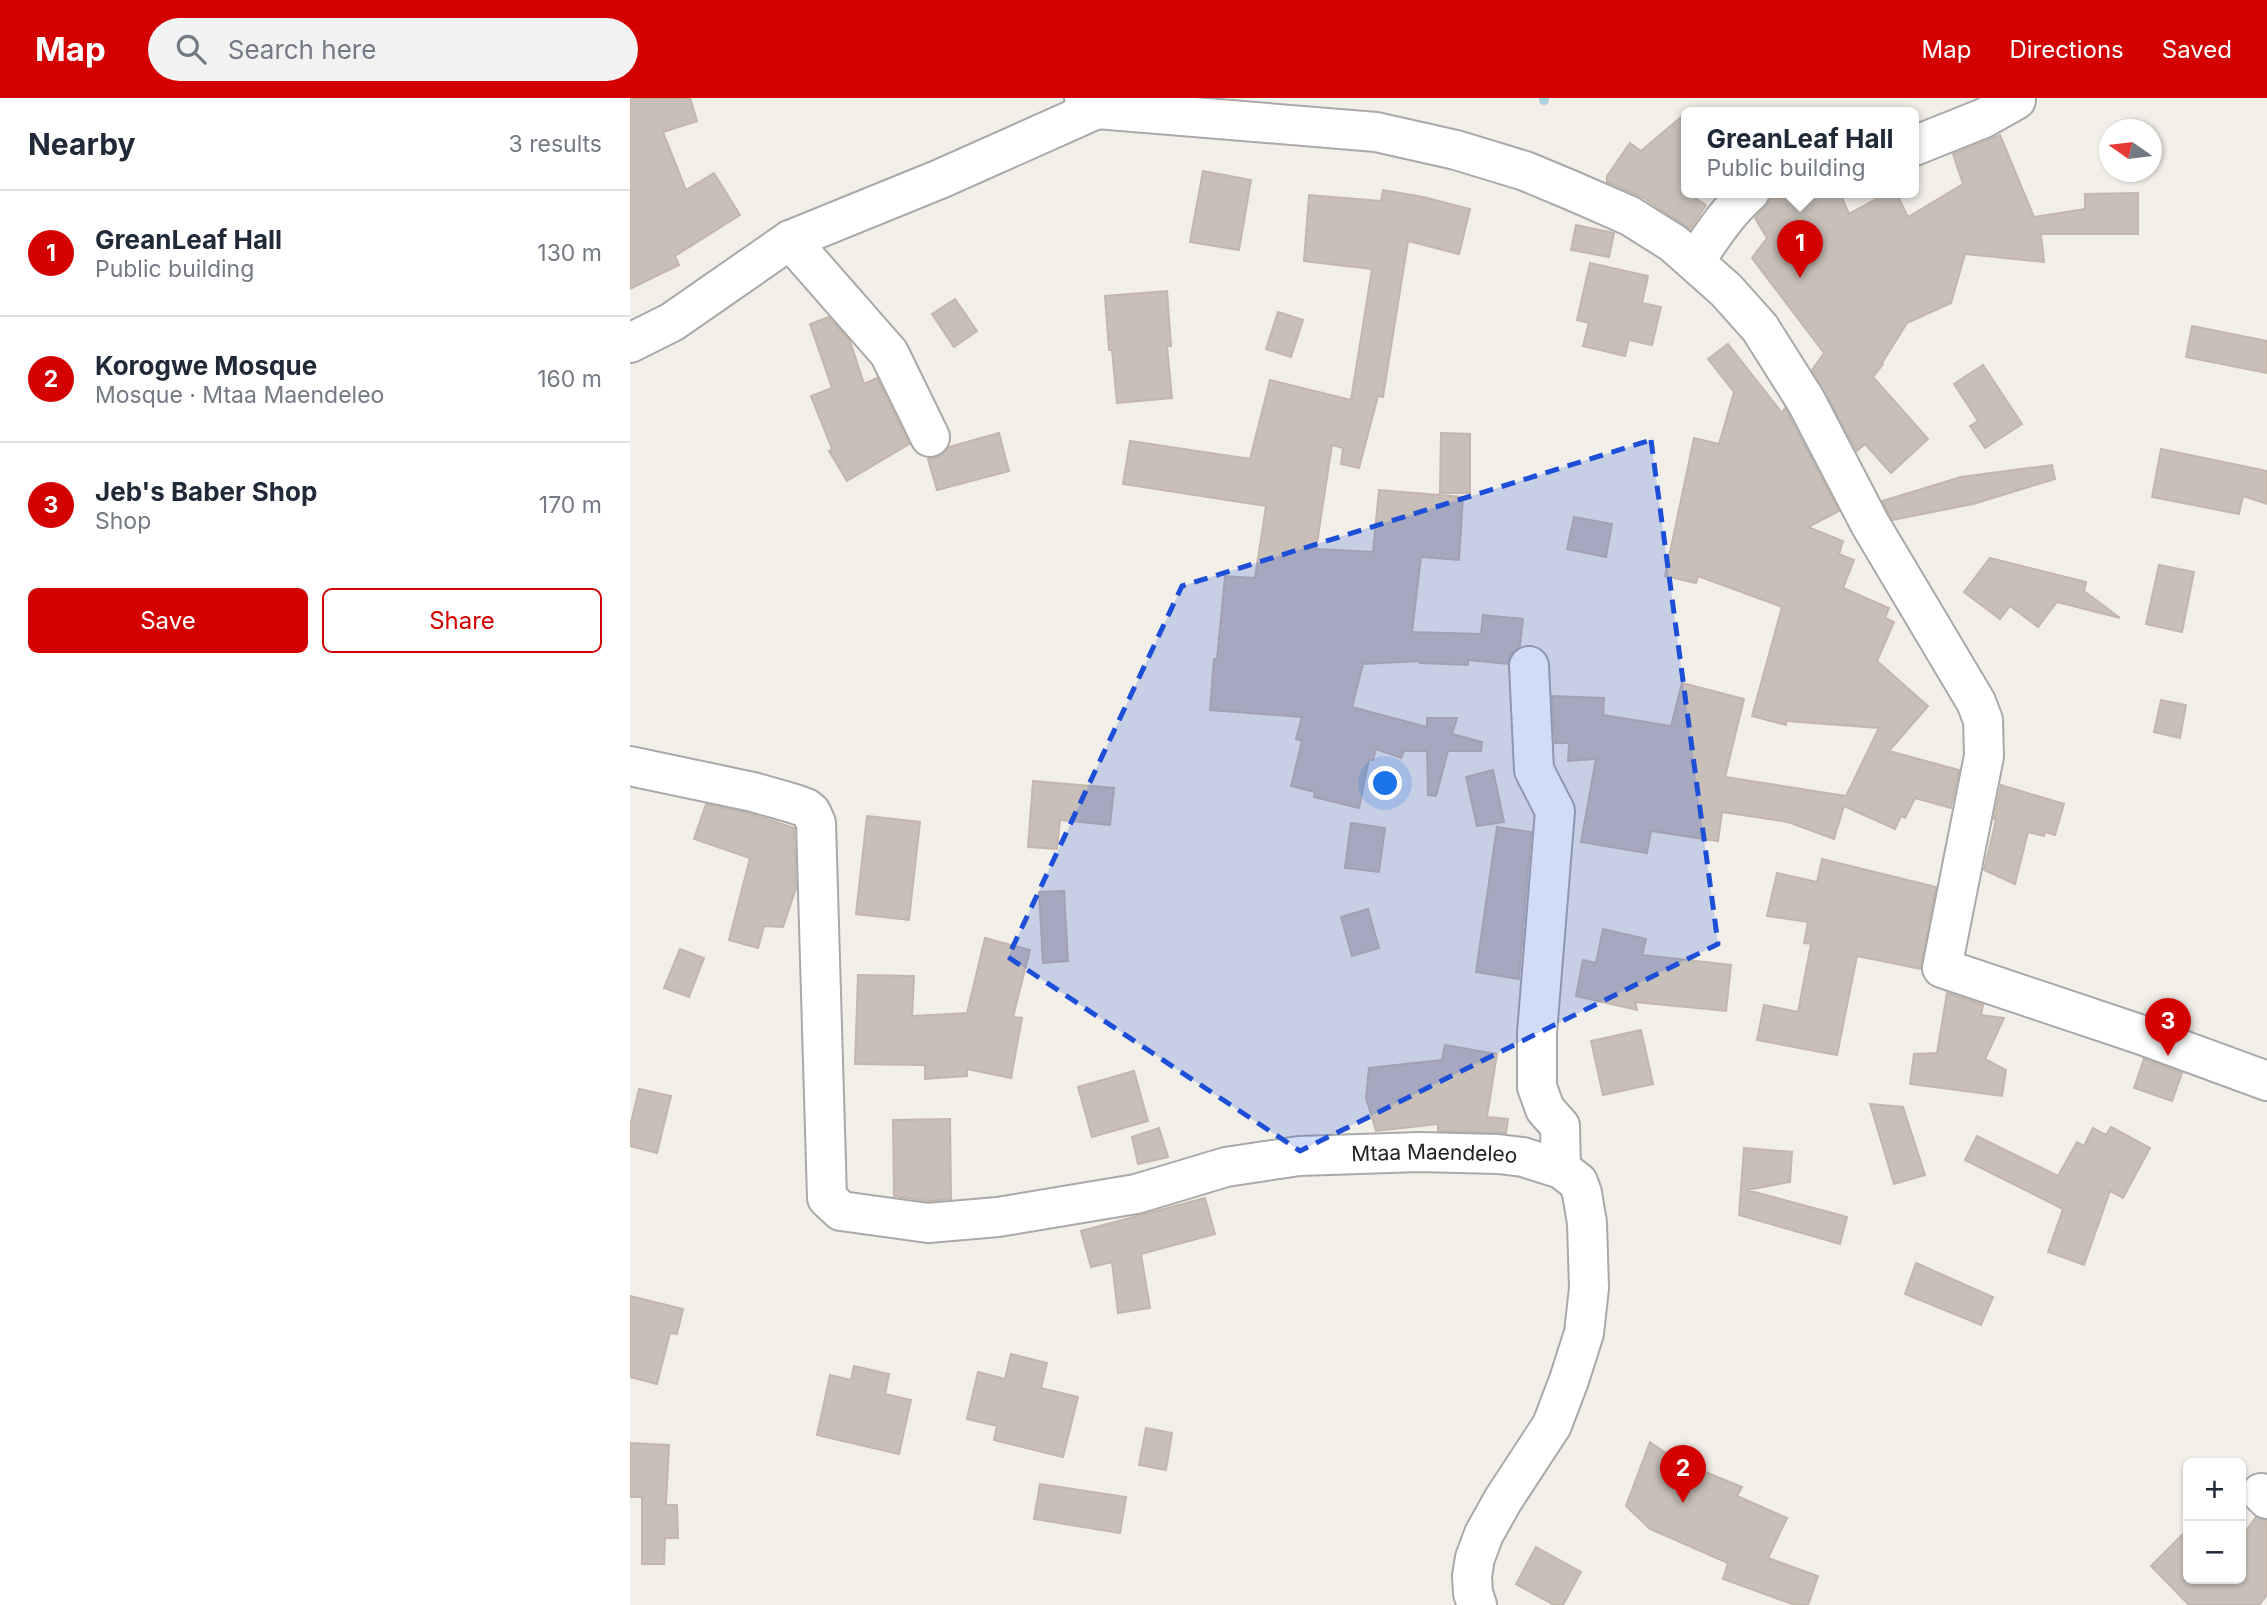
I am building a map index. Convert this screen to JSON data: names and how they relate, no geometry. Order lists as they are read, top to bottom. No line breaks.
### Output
{"streets":{"street":["Mtaa Maendeleo"]},"north":"left","page":{"header":"Map","search":"Search here","nav":["Map","Directions","Saved"],"heading":["Nearby","3 results"],"popup":["GreanLeaf Hall","Public building"],"list":[{"mark":"1","name":"GreanLeaf Hall","note":"Public building","value":"130 m"},{"mark":"2","name":"Korogwe Mosque","note":"Mosque · Mtaa Maendeleo","value":"160 m"},{"mark":"3","name":"Jeb's Baber Shop","note":"Shop","value":"170 m"}],"pins":["1","3","2"],"buttons":["Save","Share"],"map_buttons":["+","−"]}}
